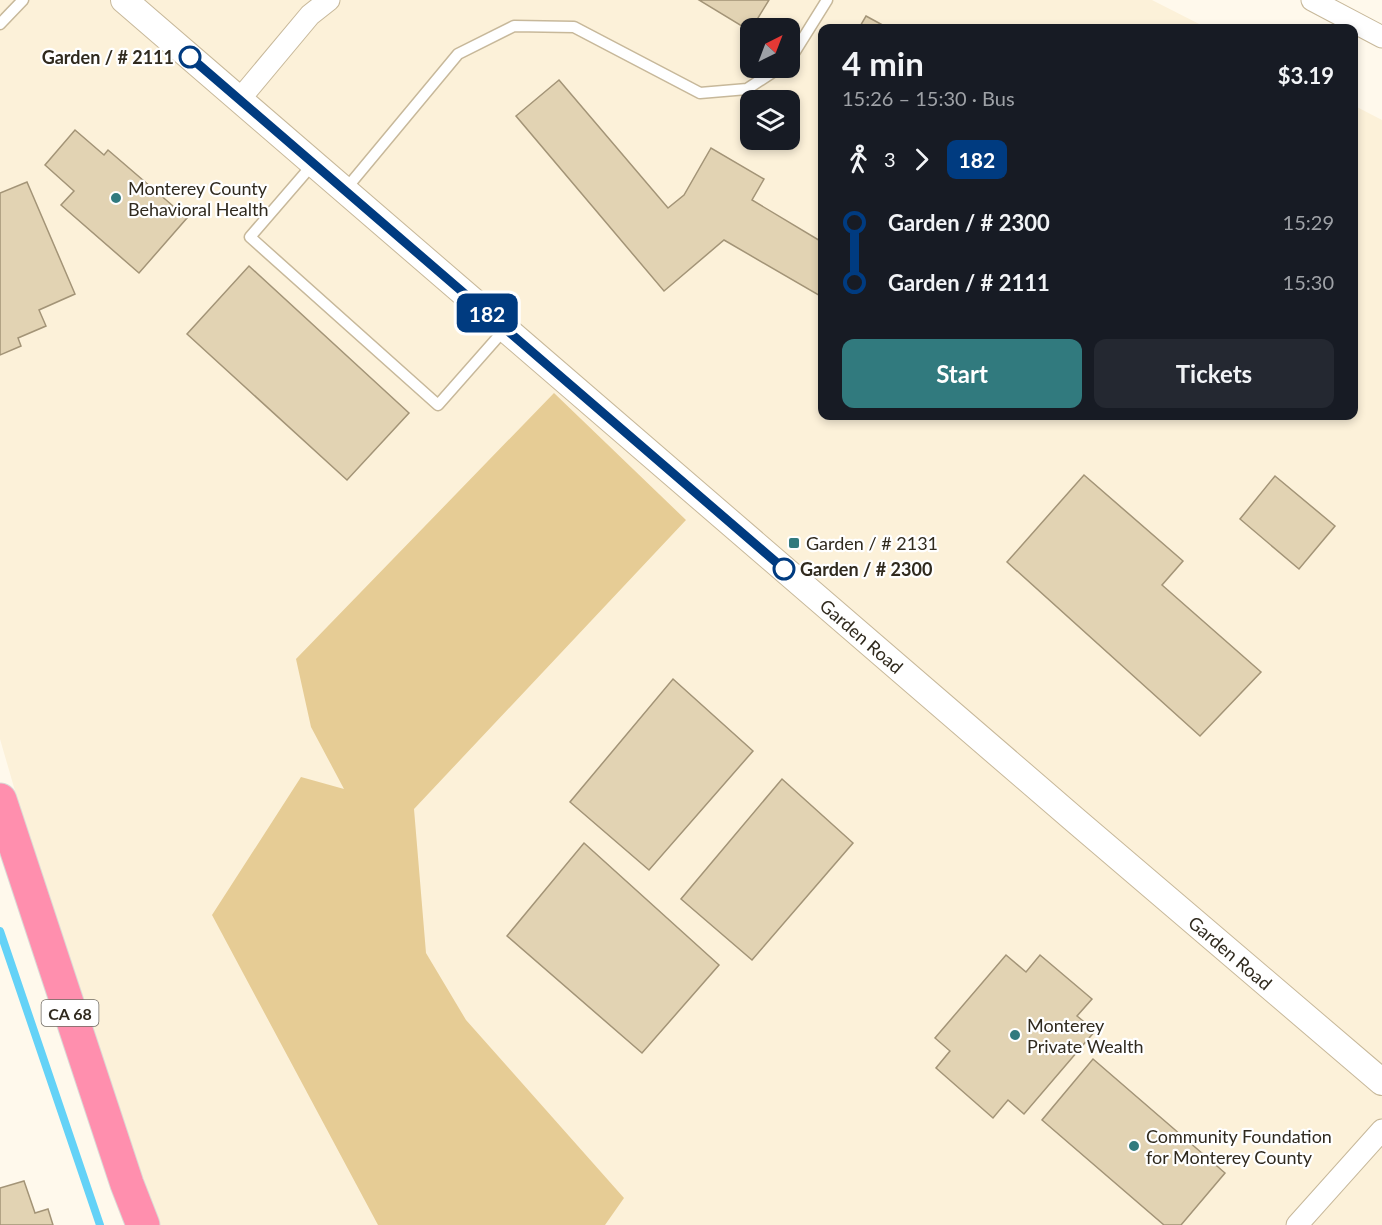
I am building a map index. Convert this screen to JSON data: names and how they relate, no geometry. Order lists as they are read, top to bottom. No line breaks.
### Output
{"streets":{"highway":["CA 68"],"street":["Garden Road"]},"places":{"other":["Garden / # 2111","Monterey County Behavioral Health","Garden / # 2300","Monterey Private Wealth","Community Foundation for Monterey County"],"transit":["Garden / # 2131"]},"lines":["bus line 182"],"north":"top right","page":{"on_map":"182","heading":["4 min","15:26 – 15:30 · Bus","$3.19"],"legs":["3","182"],"list":[{"name":"Garden / # 2300","value":"15:29"},{"name":"Garden / # 2111","value":"15:30"}],"buttons":["Start","Tickets"]}}
